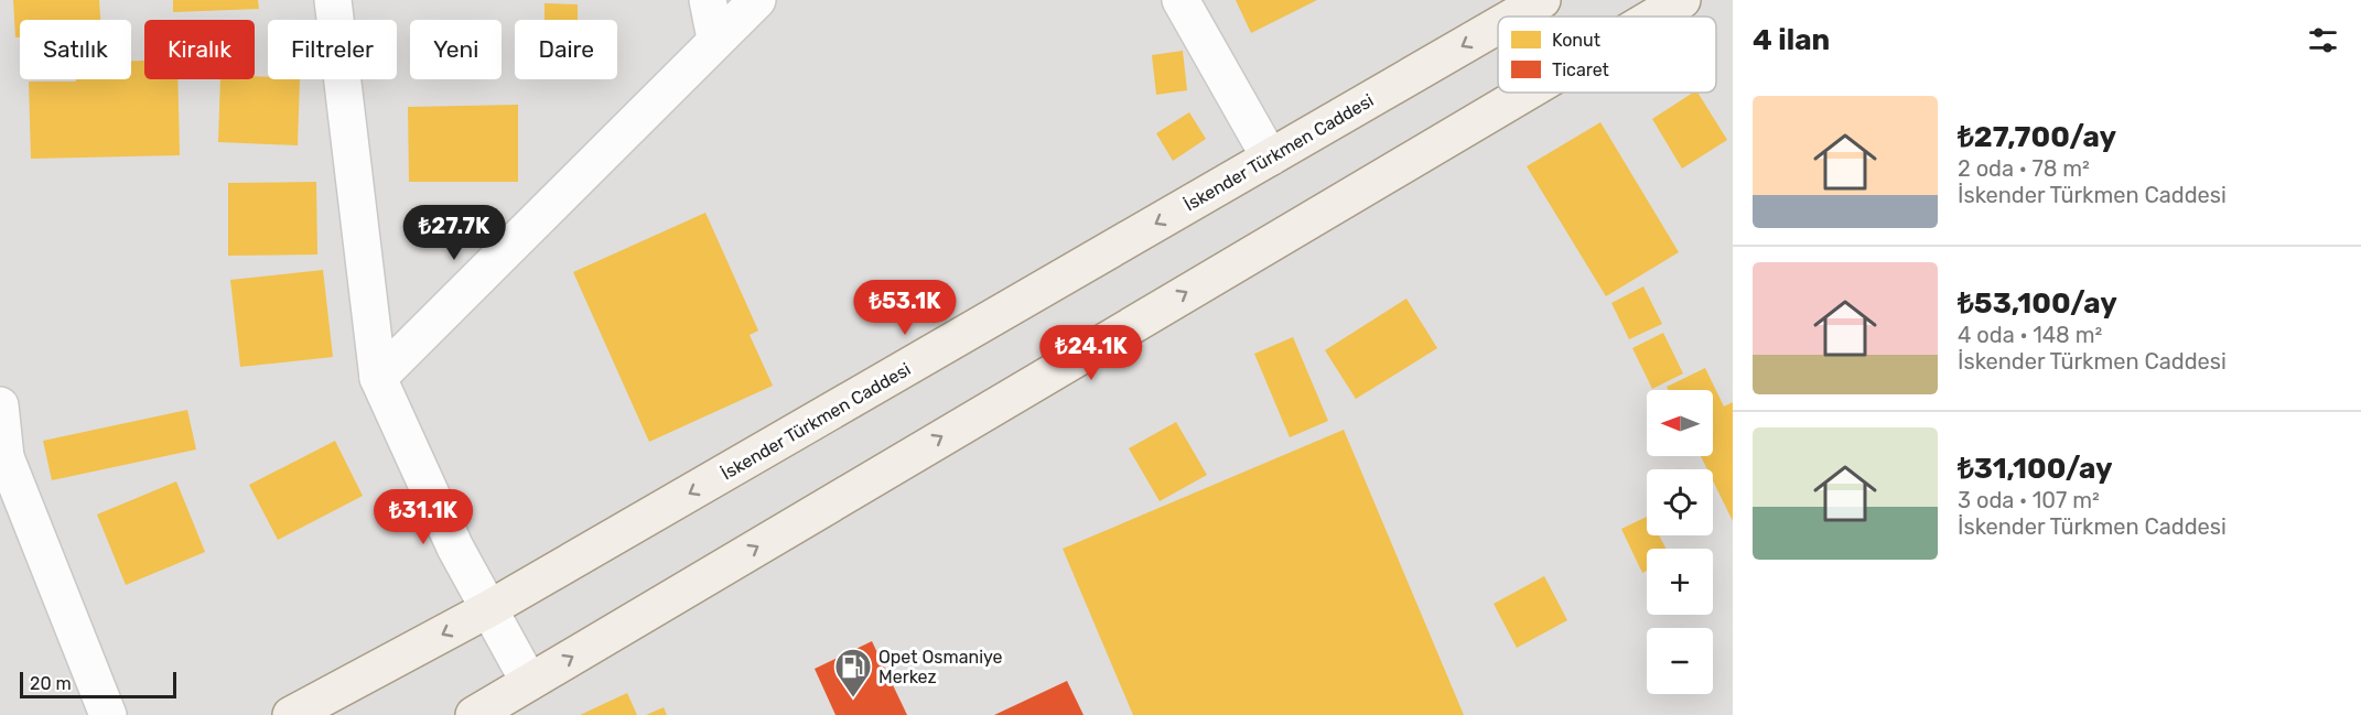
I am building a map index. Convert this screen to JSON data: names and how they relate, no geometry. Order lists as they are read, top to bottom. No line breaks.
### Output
{"streets":{"main road":["İskender Türkmen Caddesi"]},"places":{"fuel station":["Opet Osmaniye Merkez"]},"legend":["Konut","Ticaret"],"scale_bar":"20 m","north":"left","page":{"heading":"4 ilan","chip":["Satılık","Kiralık","Filtreler","Yeni","Daire"],"list":[{"name":"₺27,700/ay","note":"2 oda · 78 m² · İskender Türkmen Caddesi"},{"name":"₺53,100/ay","note":"4 oda · 148 m² · İskender Türkmen Caddesi"},{"name":"₺31,100/ay","note":"3 oda · 107 m² · İskender Türkmen Caddesi"}],"price":["₺27.7K","₺53.1K","₺24.1K","₺31.1K"],"map_buttons":["+","−"],"scale":"20 m"}}
